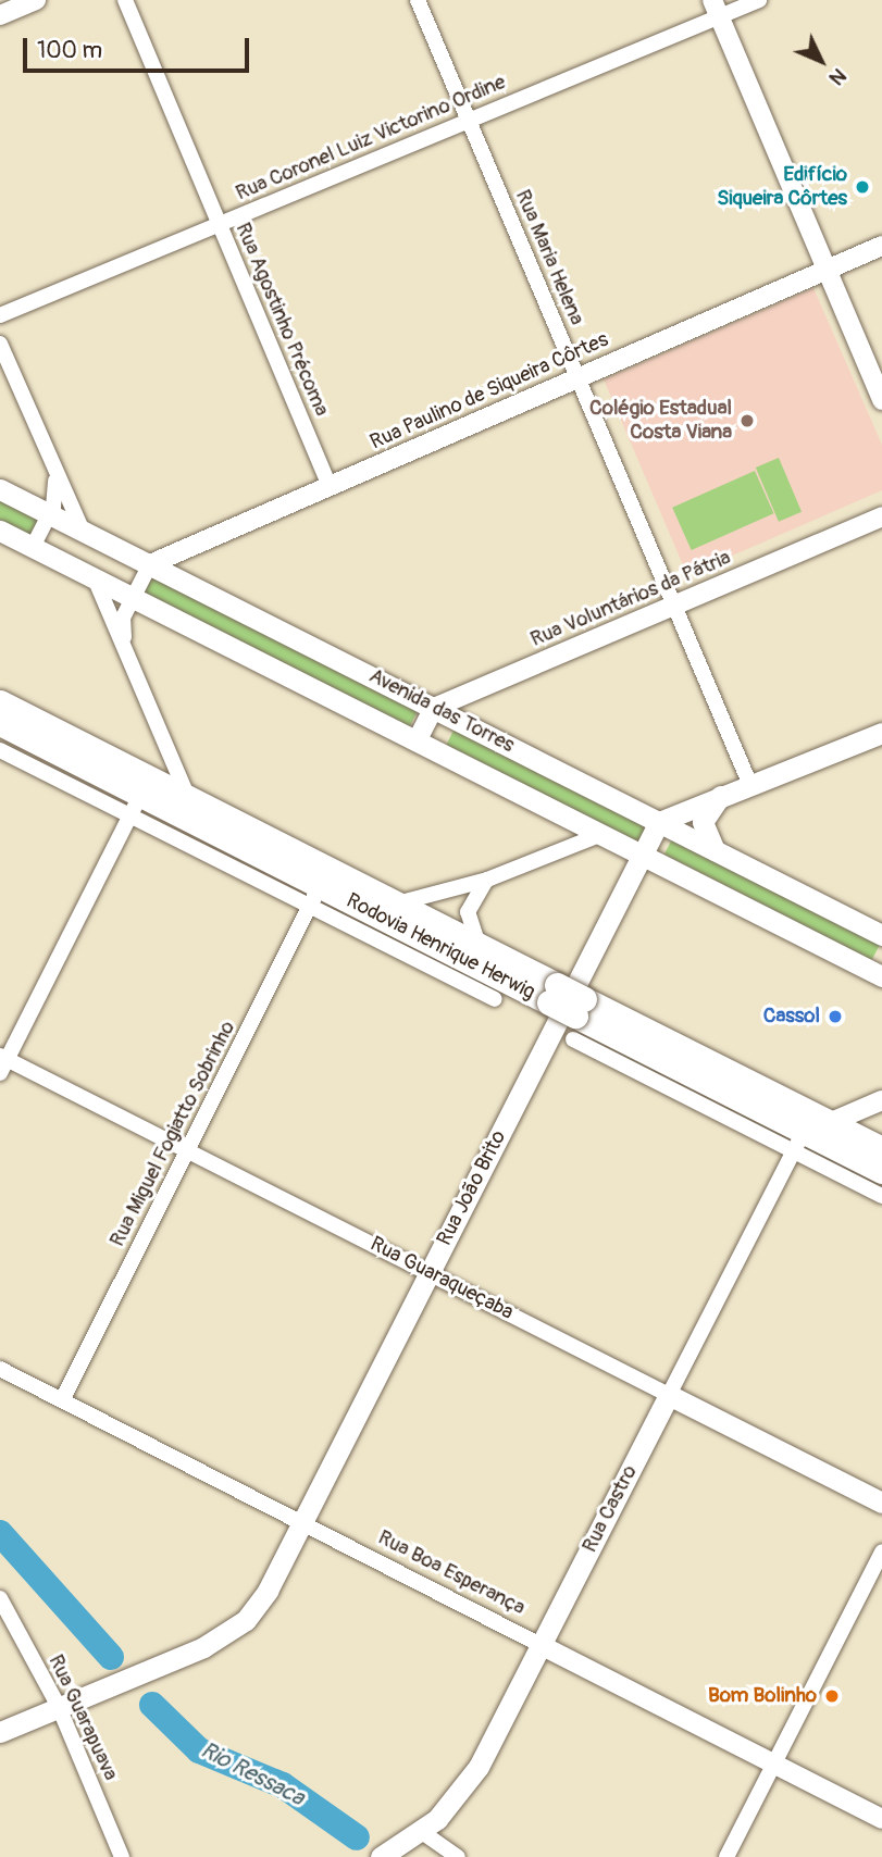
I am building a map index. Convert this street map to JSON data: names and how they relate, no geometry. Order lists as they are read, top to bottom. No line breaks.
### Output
{"streets":{"highway":["Rodovia Henrique Herwig"],"main road":["Avenida das Torres","Rua João Brito","Rua Guaraqueçaba","Rua Castro"],"street":["Rua Coronel Luiz Victorino Ordine","Rua Maria Helena","Rua Agostinho Précoma","Rua Paulino de Siqueira Côrtes","Rua Voluntários da Pátria","Rua Miguel Fogiatto Sobrinho","Rua Boa Esperança","Rua Guarapuava"]},"crossings":[["Rua Coronel Luiz Victorino Ordine","Rua Maria Helena"],["Rua Coronel Luiz Victorino Ordine","Rua Agostinho Précoma"],["Rua Maria Helena","Rua Paulino de Siqueira Côrtes"],["Rua Maria Helena","Rua Voluntários da Pátria"],["Rua Agostinho Précoma","Rua Paulino de Siqueira Côrtes"],["Rua Paulino de Siqueira Côrtes","Avenida das Torres"],["Rua Voluntários da Pátria","Avenida das Torres"],["Avenida das Torres","Rua João Brito"],["Rodovia Henrique Herwig","Rua Miguel Fogiatto Sobrinho"],["Rodovia Henrique Herwig","Rua Castro"],["Rua Miguel Fogiatto Sobrinho","Rua Guaraqueçaba"],["Rua Miguel Fogiatto Sobrinho","Rua Boa Esperança"],["Rua João Brito","Rua Guaraqueçaba"],["Rua João Brito","Rua Boa Esperança"],["Rua João Brito","Rua Guarapuava"],["Rua Guaraqueçaba","Rua Castro"],["Rua Castro","Rua Boa Esperança"]],"water":["Rio Ressaca"],"places":["Edifício Siqueira Côrtes","Colégio Estadual Costa Viana","Cassol","Bom Bolinho"],"scale_bar":"100 m","north":"bottom right"}
